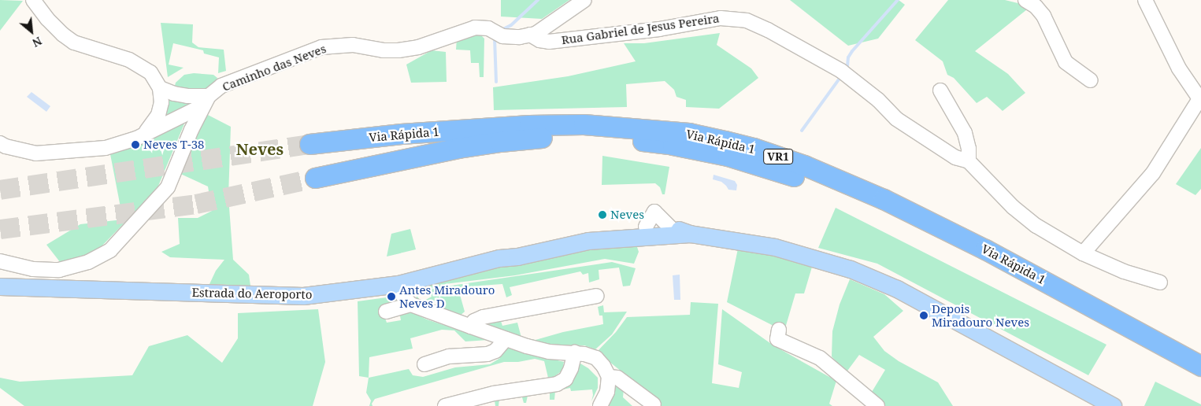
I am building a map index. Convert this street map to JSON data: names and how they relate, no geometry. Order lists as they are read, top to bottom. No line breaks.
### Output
{"streets":{"highway":["Via Rápida 1","VR1"],"main road":["Estrada do Aeroporto"],"street":["Rua Gabriel de Jesus Pereira","Caminho das Neves"]},"crossings":[["Rua Gabriel de Jesus Pereira","Caminho das Neves"]],"districts":["Neves"],"places":["Neves T-38","Neves","Antes Miradouro Neves D","Depois Miradouro Neves"],"north":"bottom right"}
